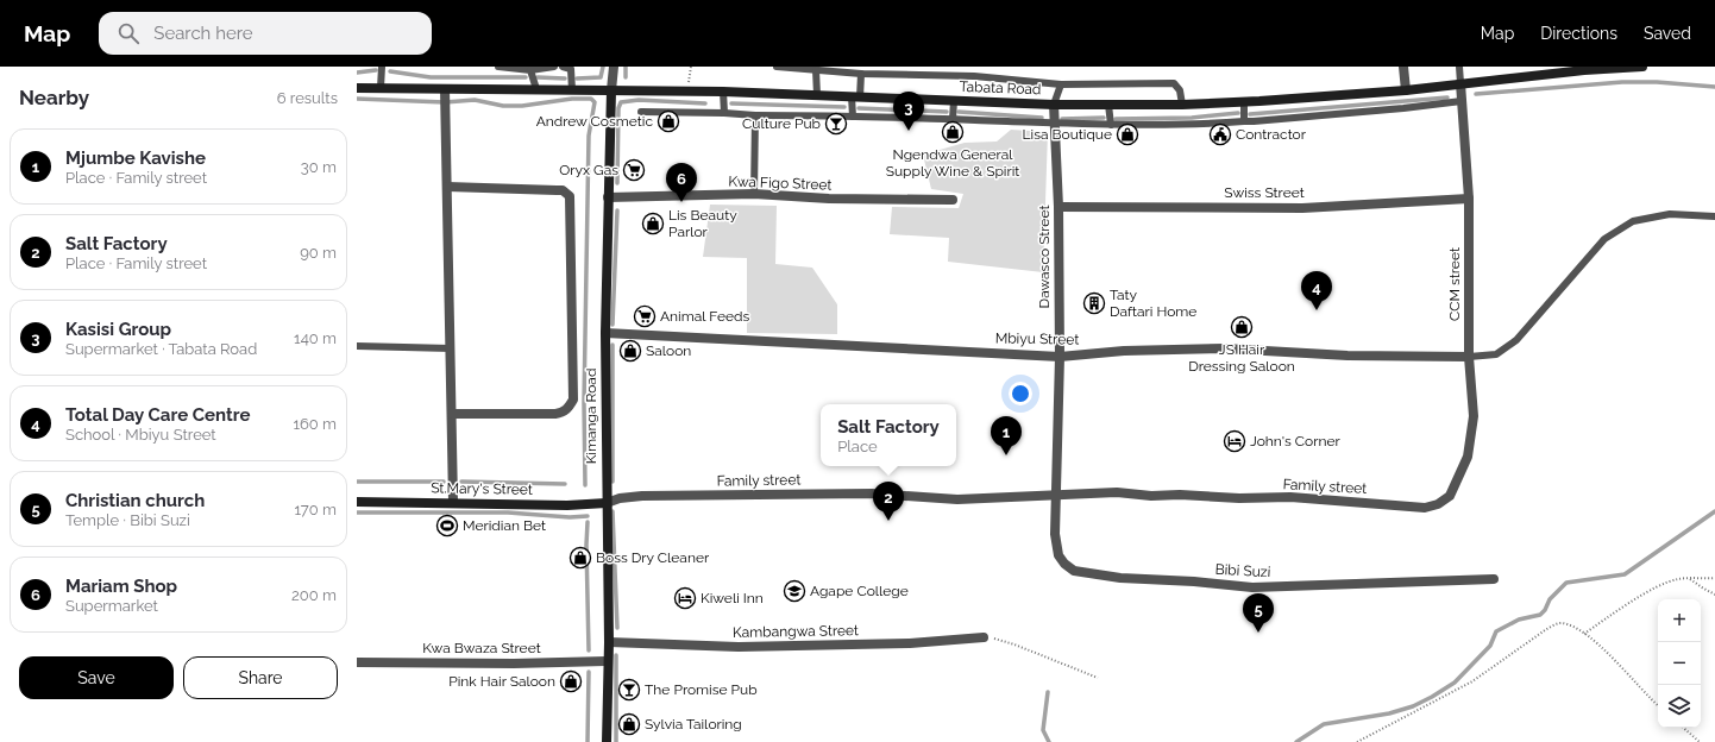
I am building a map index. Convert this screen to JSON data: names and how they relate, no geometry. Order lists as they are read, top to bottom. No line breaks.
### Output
{"streets":{"main road":["Tabata Road","Kimanga Road","St.Mary's Street"],"street":["Kwa Figo Street","Swiss Street","Dawasco Street","CCM street","Mbiyu Street","Family street","Bibi Suzi","Kambangwa Street","Kwa Bwaza Street"]},"crossings":[["Tabata Road","Dawasco Street"],["Tabata Road","CCM street"],["Tabata Road","Kimanga Road"],["Kwa Figo Street","Kimanga Road"],["Swiss Street","Dawasco Street"],["Swiss Street","CCM street"],["Dawasco Street","Mbiyu Street"],["Dawasco Street","Family street"],["Dawasco Street","Bibi Suzi"],["CCM street","Mbiyu Street"],["CCM street","Family street"],["Mbiyu Street","Kimanga Road"],["Kimanga Road","Family street"],["Kimanga Road","St.Mary's Street"],["Kimanga Road","Kambangwa Street"],["Kimanga Road","Kwa Bwaza Street"],["Family street","St.Mary's Street"],["Family street","Bibi Suzi"]],"places":{"shop":["Andrew Cosmetic","Ngendwa General Supply Wine & Spirit","Lisa Boutique","Lis Beauty Parlor","JS Hair Dressing Saloon","Saloon","Boss Dry Cleaner","Pink Hair Saloon","Sylvia Tailoring"],"bar":["Culture Pub","The Promise Pub"],"public building":["Contractor"],"supermarket":["Oryx Gas","Animal Feeds"],"building":["Taty Daftari Home"],"hotel":["John's Corner","Kiweli Inn"],"sports":["Meridian Bet"],"school or university":["Agape College"]},"page":{"header":"Map","search":"Search here","nav":["Map","Directions","Saved"],"heading":["Nearby","6 results"],"pins":["3","6","4","1","2","5"],"list":[{"mark":"1","name":"Mjumbe Kavishe","note":"Place · Family street","value":"30 m"},{"mark":"2","name":"Salt Factory","note":"Place · Family street","value":"90 m"},{"mark":"3","name":"Kasisi Group","note":"Supermarket · Tabata Road","value":"140 m"},{"mark":"4","name":"Total Day Care Centre","note":"School · Mbiyu Street","value":"160 m"},{"mark":"5","name":"Christian church","note":"Temple · Bibi Suzi","value":"170 m"},{"mark":"6","name":"Mariam Shop","note":"Supermarket","value":"200 m"}],"popup":["Salt Factory","Place"],"map_buttons":["+","−"],"buttons":["Save","Share"]}}
